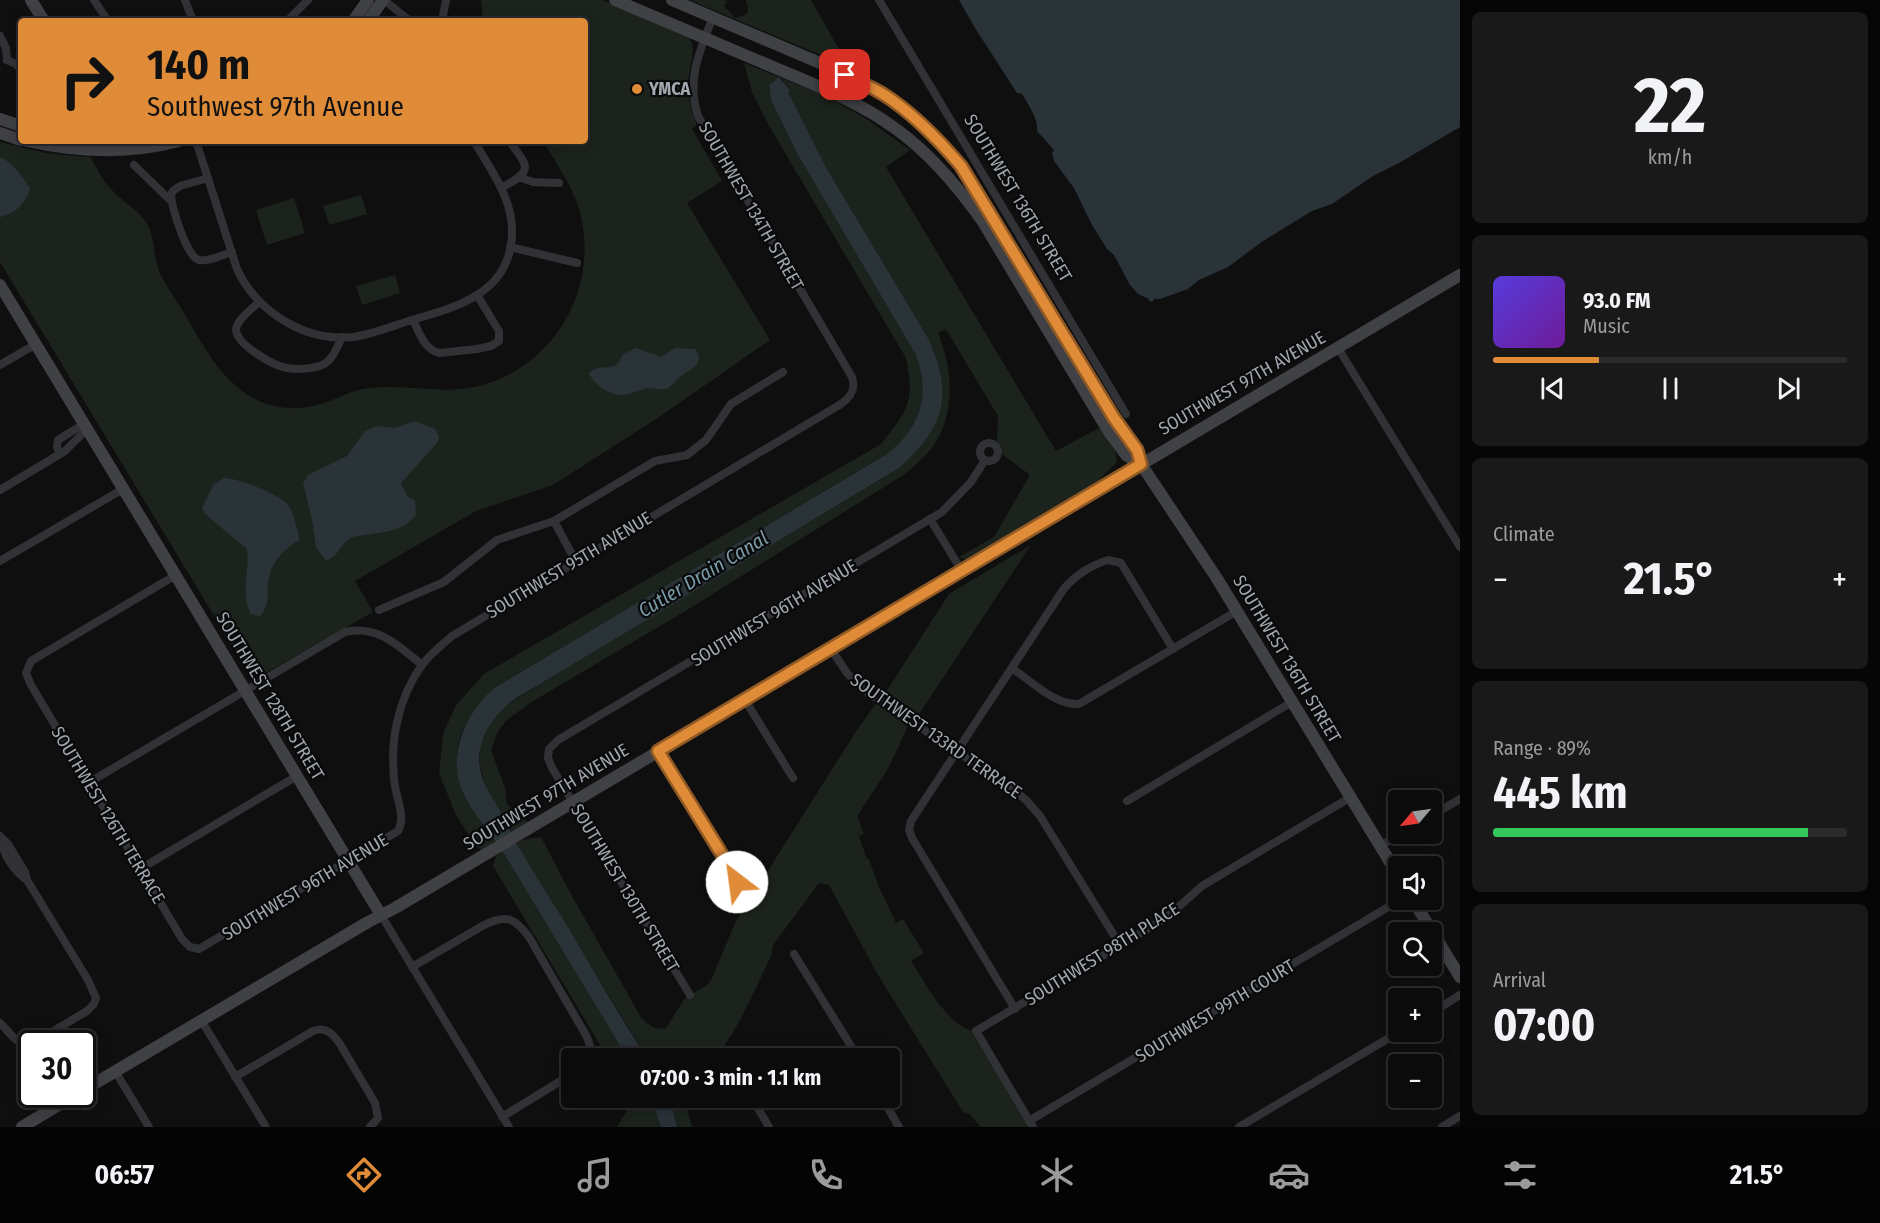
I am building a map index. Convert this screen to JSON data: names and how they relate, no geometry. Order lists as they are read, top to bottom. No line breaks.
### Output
{"streets":{"street":["SOUTHWEST 136TH STREET","SOUTHWEST 134TH STREET","SOUTHWEST 97TH AVENUE","SOUTHWEST 95TH AVENUE","SOUTHWEST 96TH AVENUE","SOUTHWEST 128TH STREET","SOUTHWEST 133RD TERRACE","SOUTHWEST 126TH TERRACE","SOUTHWEST 130TH STREET","SOUTHWEST 98TH PLACE","SOUTHWEST 99TH COURT"]},"crossings":[["SOUTHWEST 136TH STREET","SOUTHWEST 134TH STREET"],["SOUTHWEST 136TH STREET","SOUTHWEST 97TH AVENUE"],["SOUTHWEST 136TH STREET","SOUTHWEST 98TH PLACE"],["SOUTHWEST 134TH STREET","SOUTHWEST 95TH AVENUE"],["SOUTHWEST 97TH AVENUE","SOUTHWEST 128TH STREET"],["SOUTHWEST 97TH AVENUE","SOUTHWEST 133RD TERRACE"],["SOUTHWEST 97TH AVENUE","SOUTHWEST 130TH STREET"],["SOUTHWEST 95TH AVENUE","SOUTHWEST 96TH AVENUE"],["SOUTHWEST 96TH AVENUE","SOUTHWEST 128TH STREET"],["SOUTHWEST 96TH AVENUE","SOUTHWEST 126TH TERRACE"],["SOUTHWEST 96TH AVENUE","SOUTHWEST 130TH STREET"],["SOUTHWEST 128TH STREET","SOUTHWEST 126TH TERRACE"],["SOUTHWEST 133RD TERRACE","SOUTHWEST 98TH PLACE"],["SOUTHWEST 98TH PLACE","SOUTHWEST 99TH COURT"]],"water":["Cutler Drain Canal"],"places":["YMCA"],"north":"bottom left","page":{"tile":[["22","km/h"],"Climate",["Range · 89%","445 km"],["Arrival","07:00"]],"turn":["140 m","Southwest 97th Avenue"],"song":["93.0 FM","Music"],"heat":["−","21.5°","+"],"map_buttons":["+","−"],"limit":"30","trip":"07:00 · 3 min · 1.1 km","tabs":["06:57","21.5°"]}}
